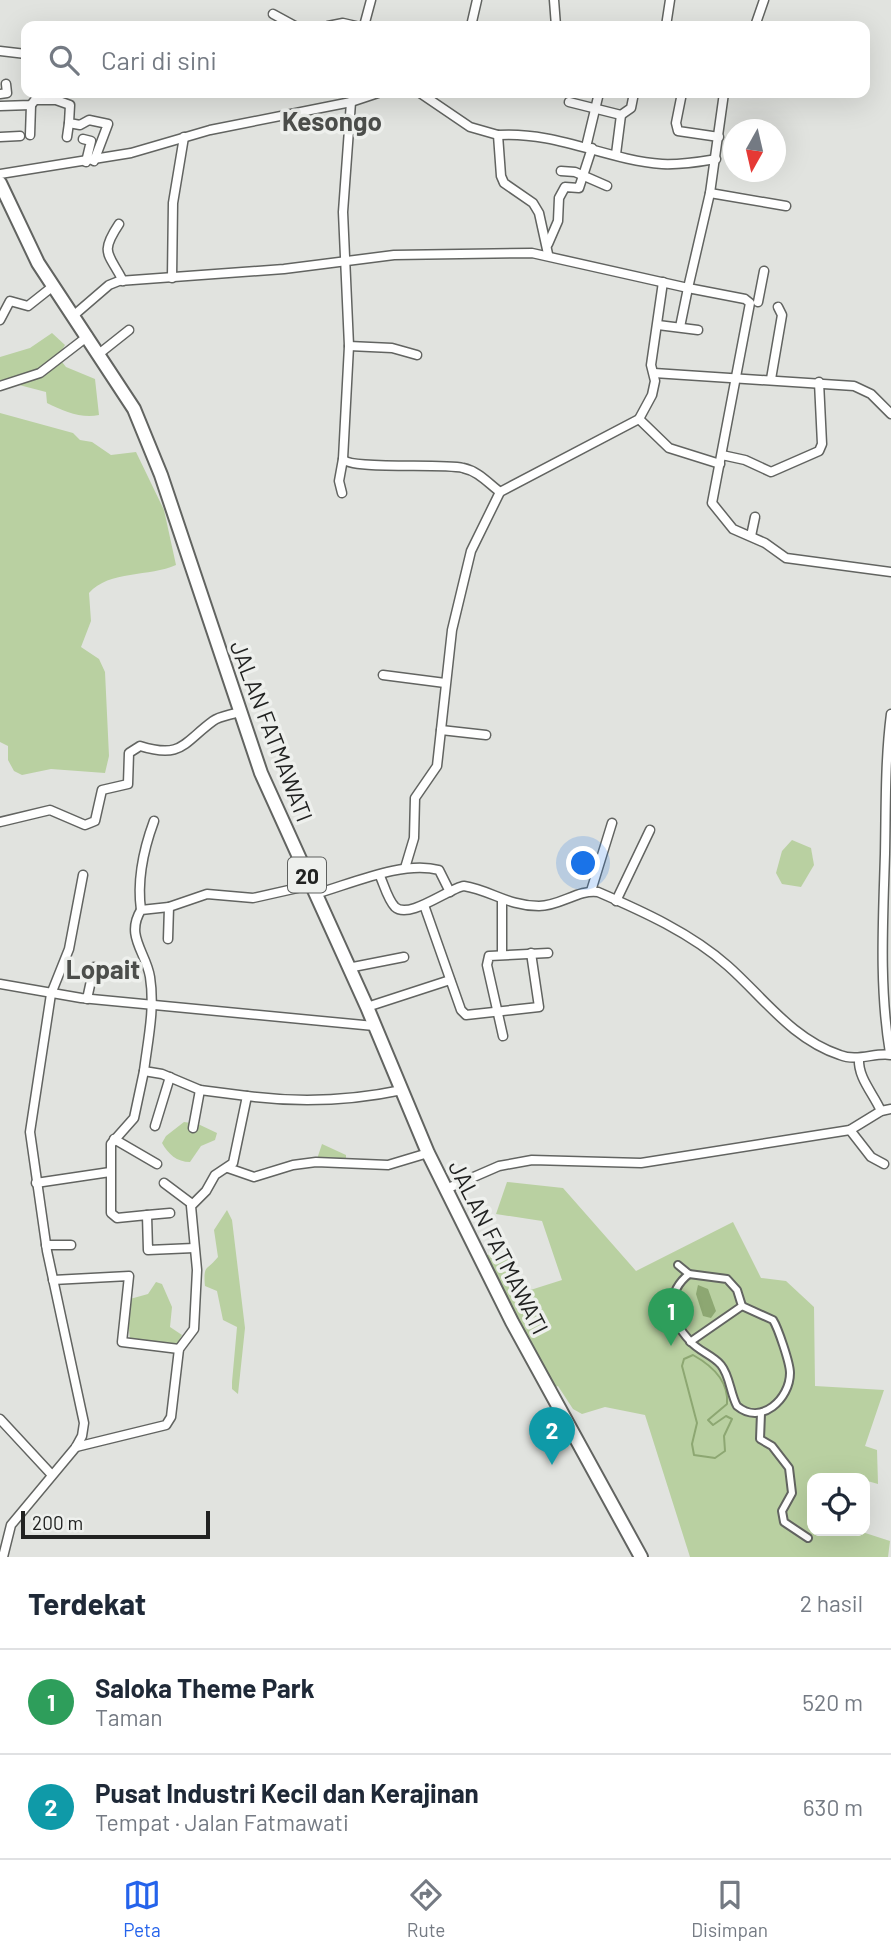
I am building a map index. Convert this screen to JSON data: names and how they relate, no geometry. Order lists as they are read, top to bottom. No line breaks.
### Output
{"streets":{"highway":["JALAN FATMAWATI","20"]},"districts":["Kesongo","Lopait"],"scale_bar":"200 m","north":"bottom","page":{"search":"Cari di sini","pins":["1","2"],"scale":"200 m","heading":["Terdekat","2 hasil"],"list":[{"mark":"1","name":"Saloka Theme Park","note":"Taman","value":"520 m"},{"mark":"2","name":"Pusat Industri Kecil dan Kerajinan","note":"Tempat · Jalan Fatmawati","value":"630 m"}],"nav":["Peta","Rute","Disimpan"]}}
